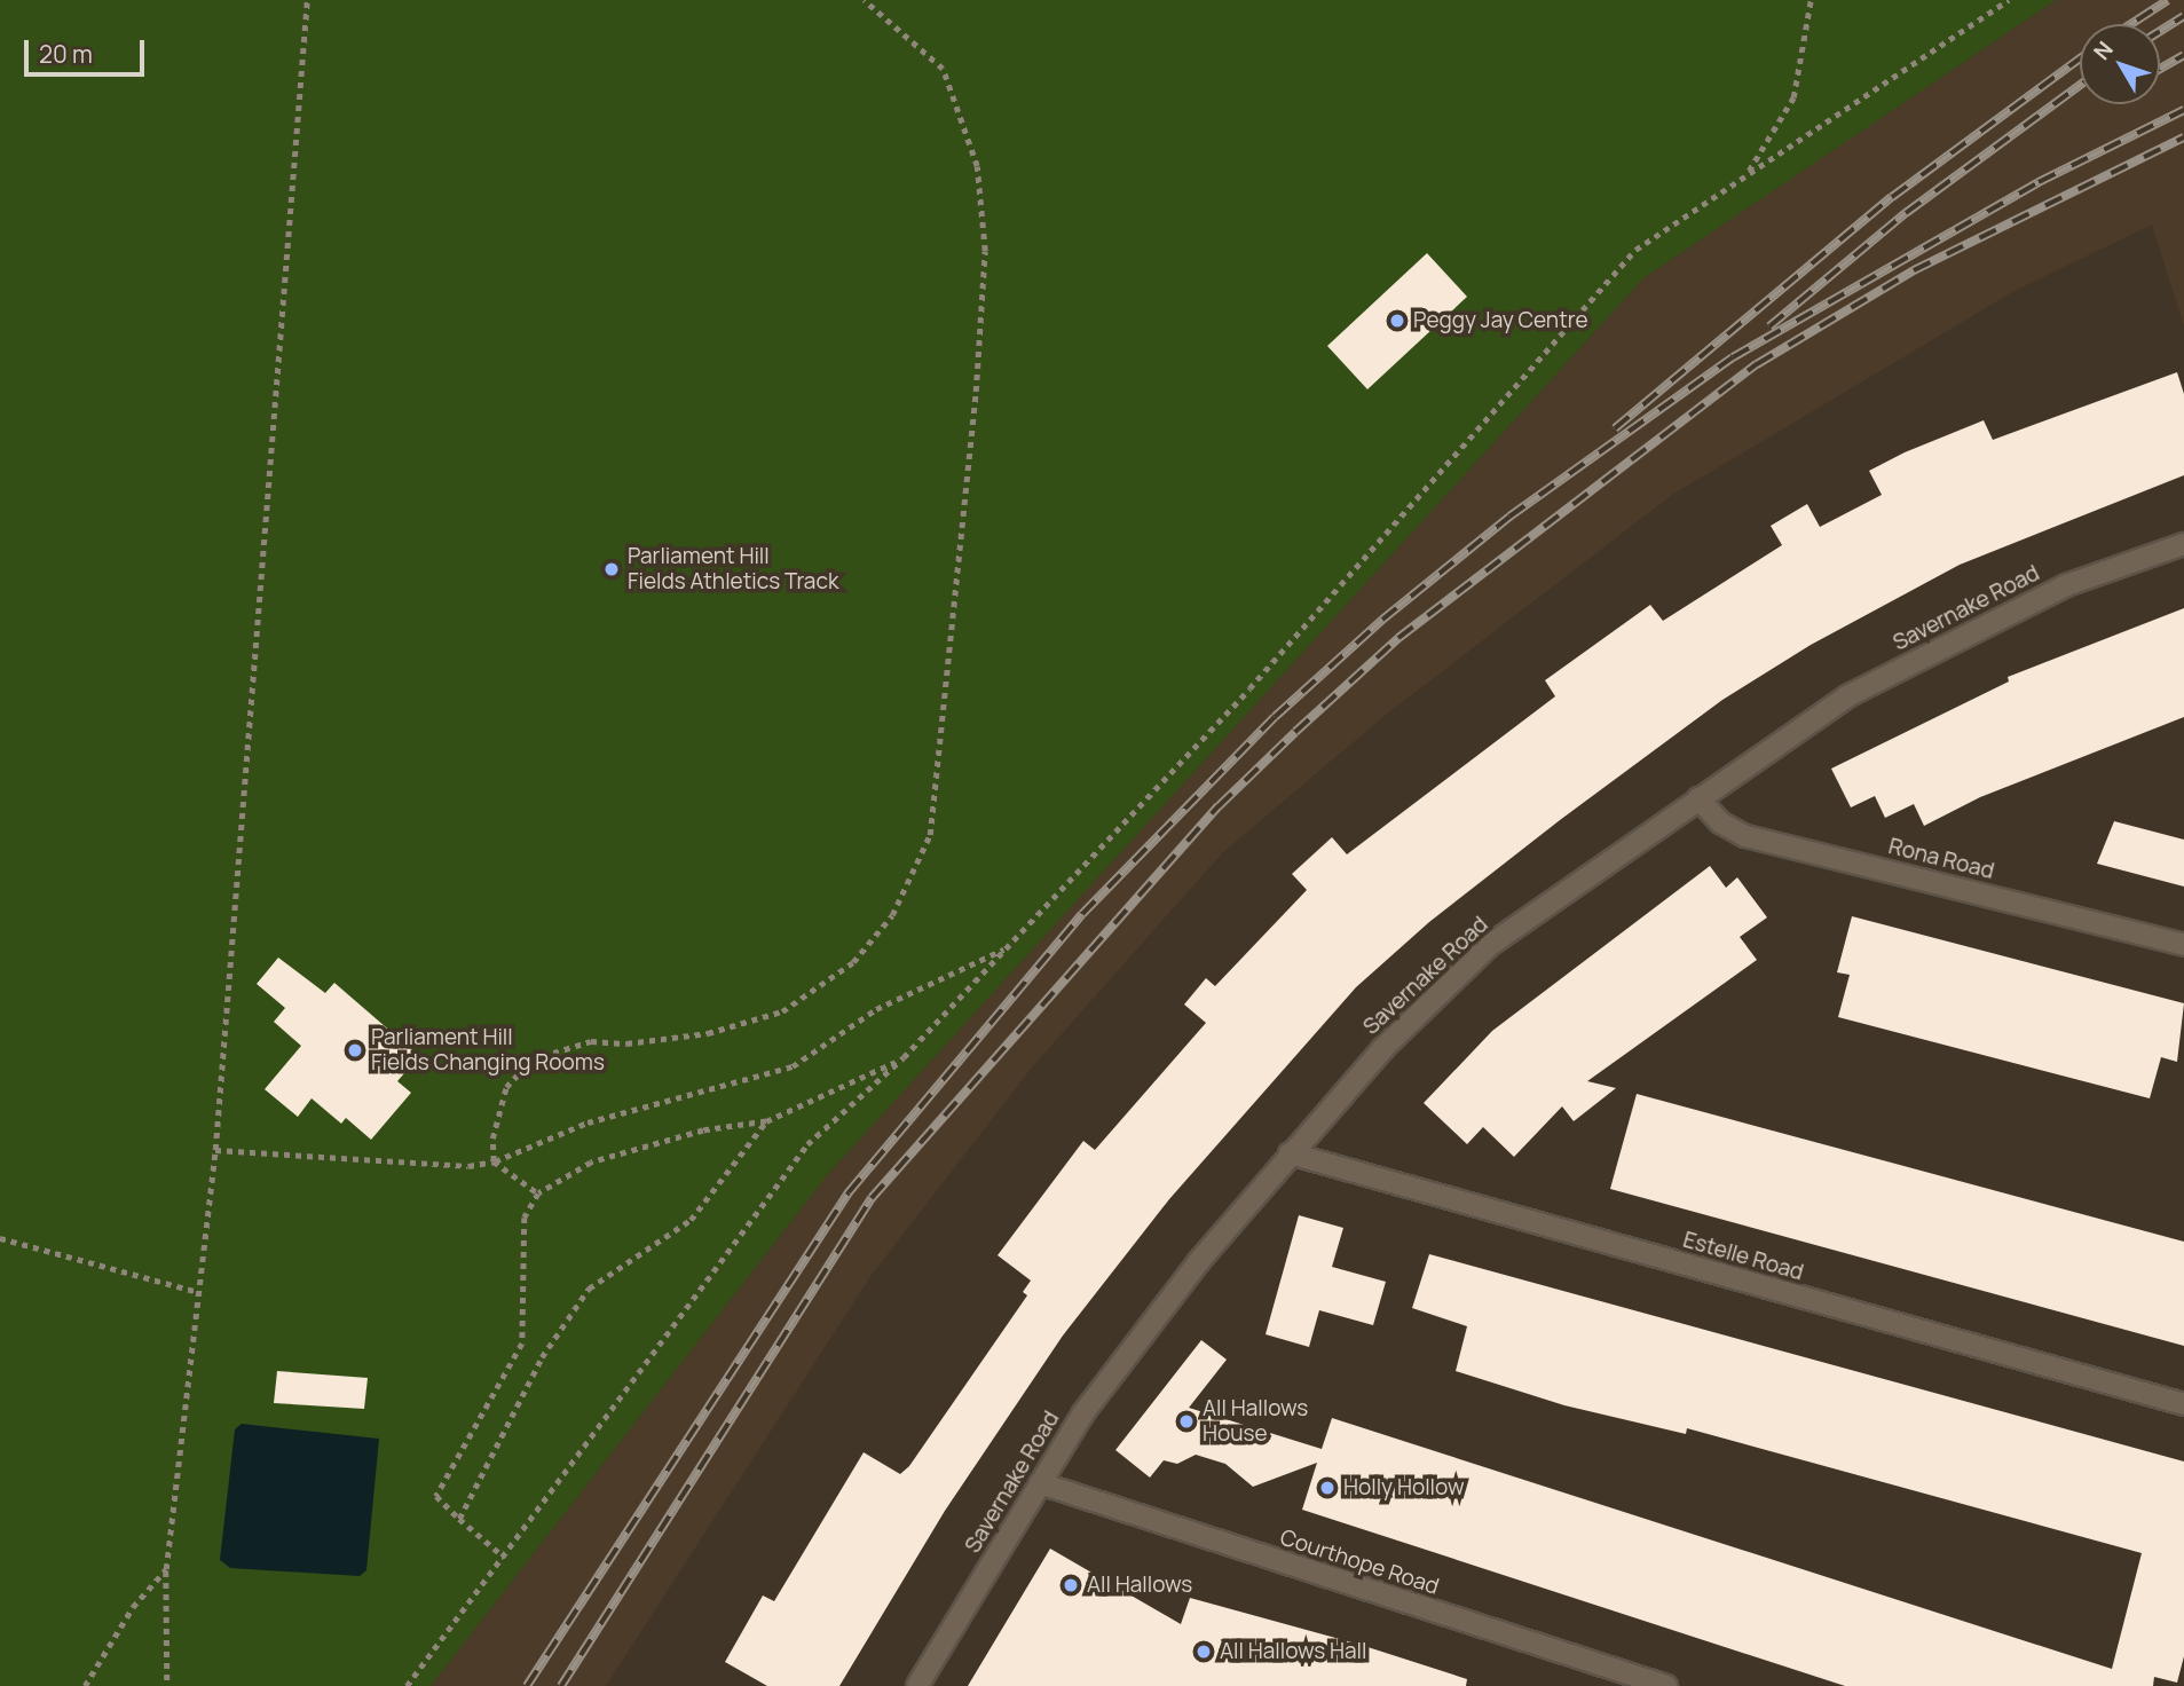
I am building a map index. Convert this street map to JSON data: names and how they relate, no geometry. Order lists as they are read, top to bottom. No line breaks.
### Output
{"streets":{"street":["Savernake Road","Rona Road","Estelle Road","Courthope Road"]},"crossings":[["Savernake Road","Rona Road"],["Savernake Road","Estelle Road"],["Savernake Road","Courthope Road"]],"places":["Peggy Jay Centre","Parliament Hill Fields Athletics Track","Parliament Hill Fields Changing Rooms","All Hallows House","Holly Hollow","All Hallows","All Hallows Hall"],"scale_bar":"20 m","north":"top left"}
